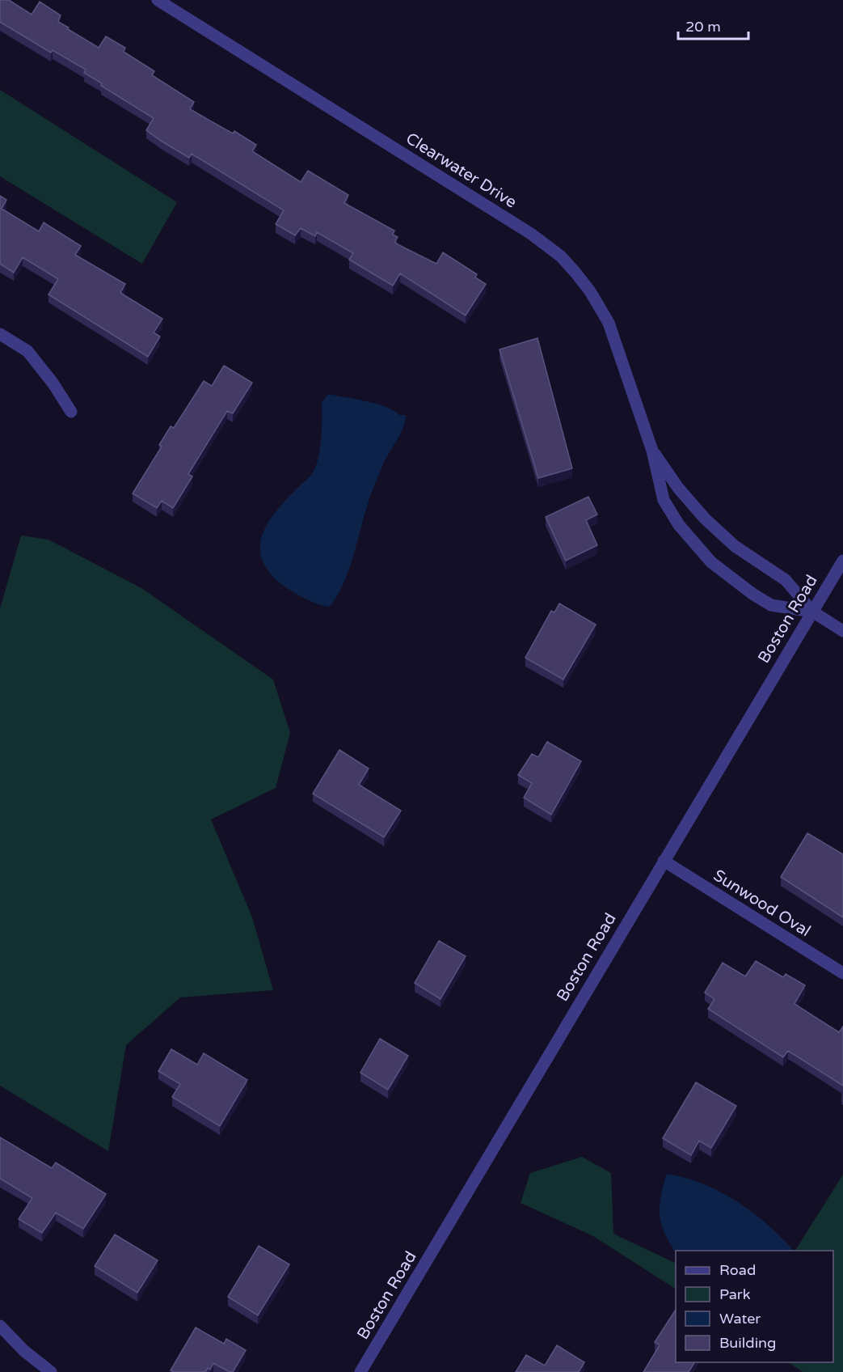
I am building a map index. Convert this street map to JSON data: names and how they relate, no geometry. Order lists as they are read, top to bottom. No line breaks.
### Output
{"streets":{"street":["Clearwater Drive","Boston Road","Sunwood Oval"]},"crossings":[["Clearwater Drive","Boston Road"],["Boston Road","Sunwood Oval"]],"legend":["Road","Park","Water","Building"],"scale_bar":"20 m"}
